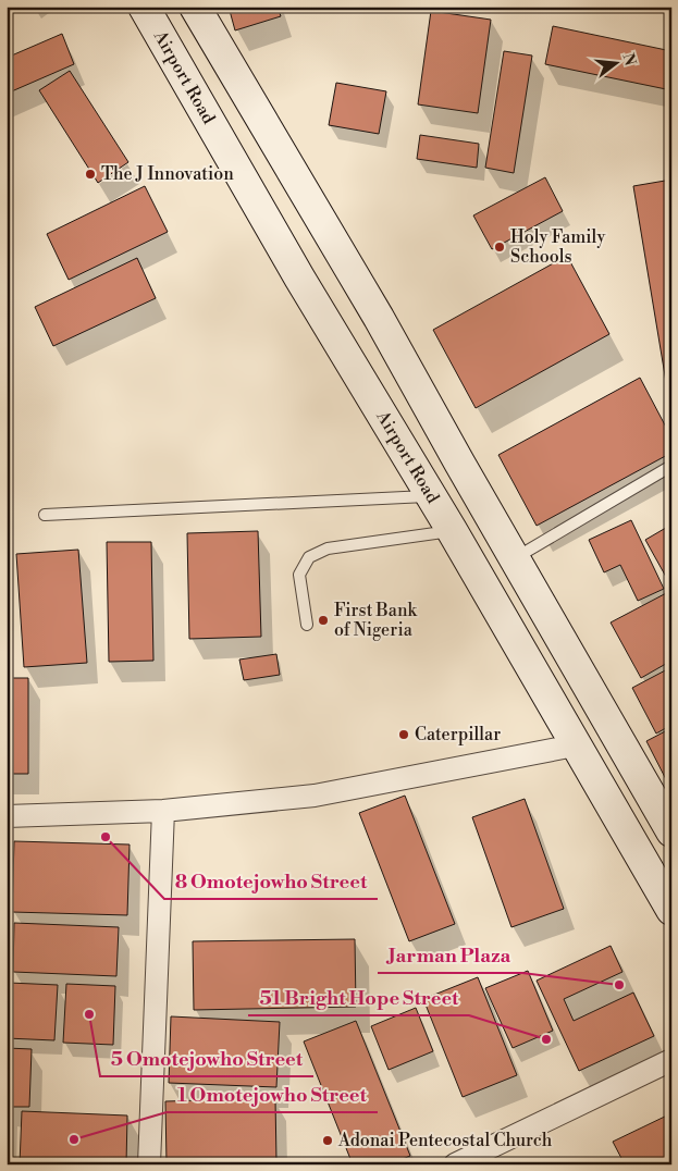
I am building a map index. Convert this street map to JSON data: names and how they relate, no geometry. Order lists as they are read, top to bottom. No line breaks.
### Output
{"streets":{"main road":["Airport Road"]},"places":["The J Innovation","Holy Family Schools","First Bank of Nigeria","Caterpillar","8 Omotejowho Street","Jarman Plaza","5 Omotejowho Street","51 Bright Hope Street","1 Omotejowho Street","Adonai Pentecostal Church"],"north":"right"}
